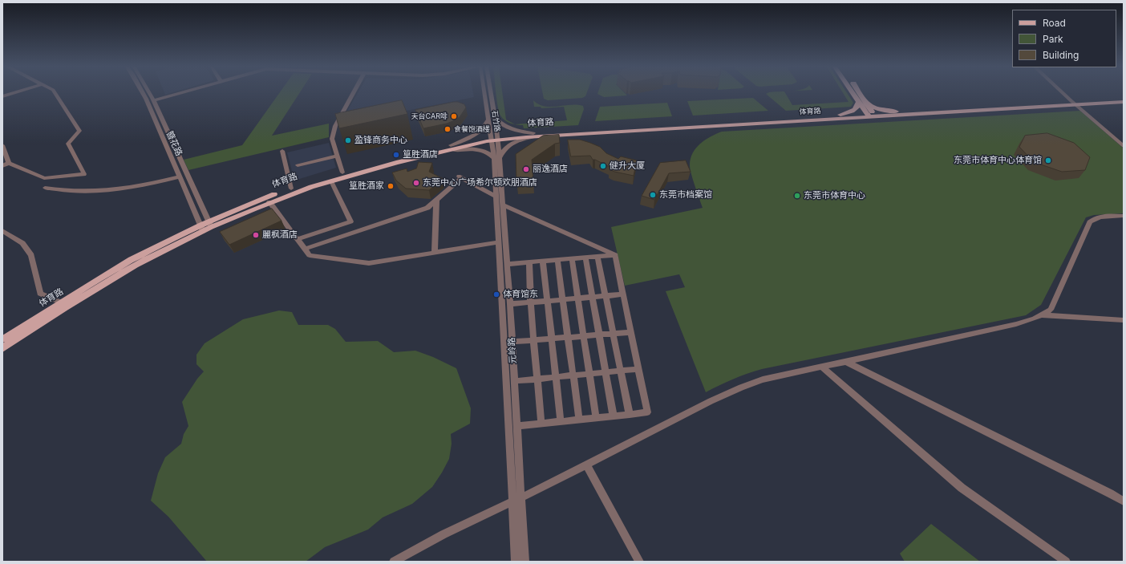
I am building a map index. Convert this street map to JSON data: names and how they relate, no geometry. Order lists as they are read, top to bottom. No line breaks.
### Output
{"streets":{"main road":["体育路"],"street":["石竹路","簪花路","元岭路"]},"crossings":[["体育路","石竹路"],["体育路","簪花路"],["体育路","元岭路"],["石竹路","元岭路"]],"places":["天台CAR啡","食餐饱酒楼","盈锋商务中心","篁胜酒店","东莞市体育中心体育馆","健升大厦","丽逸酒店","东莞中心广场希尔顿欢朋酒店","篁胜酒家","东莞市档案馆","东莞市体育中心","麗枫酒店","体育馆东"],"legend":["Road","Park","Building"]}
